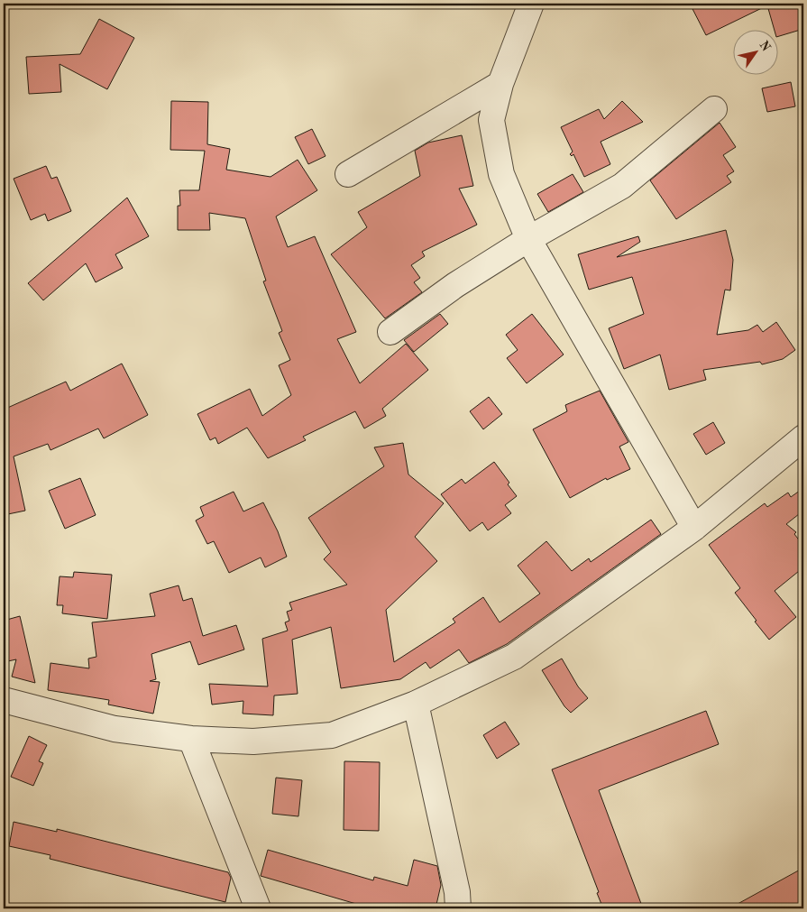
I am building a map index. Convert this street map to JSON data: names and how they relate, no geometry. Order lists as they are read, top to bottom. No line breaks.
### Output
{"north":"top right"}
